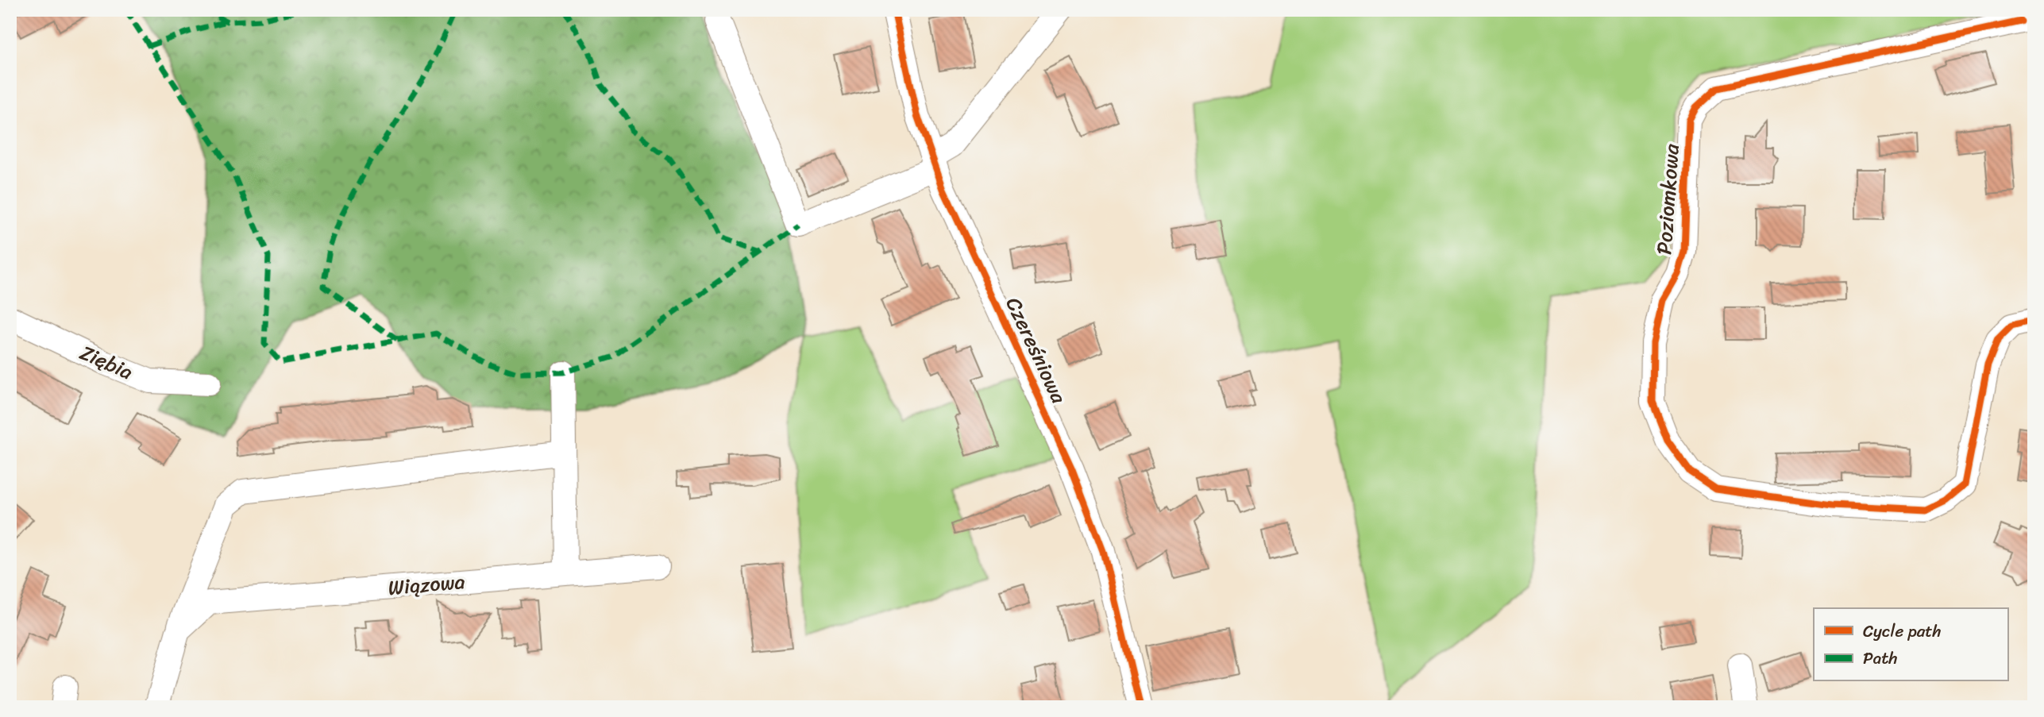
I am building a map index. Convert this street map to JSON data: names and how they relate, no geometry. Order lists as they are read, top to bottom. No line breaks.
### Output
{"streets":{"street":["Poziomkowa","Czereśniowa","Ziębia","Wiązowa"]},"legend":["Cycle path","Path"]}
